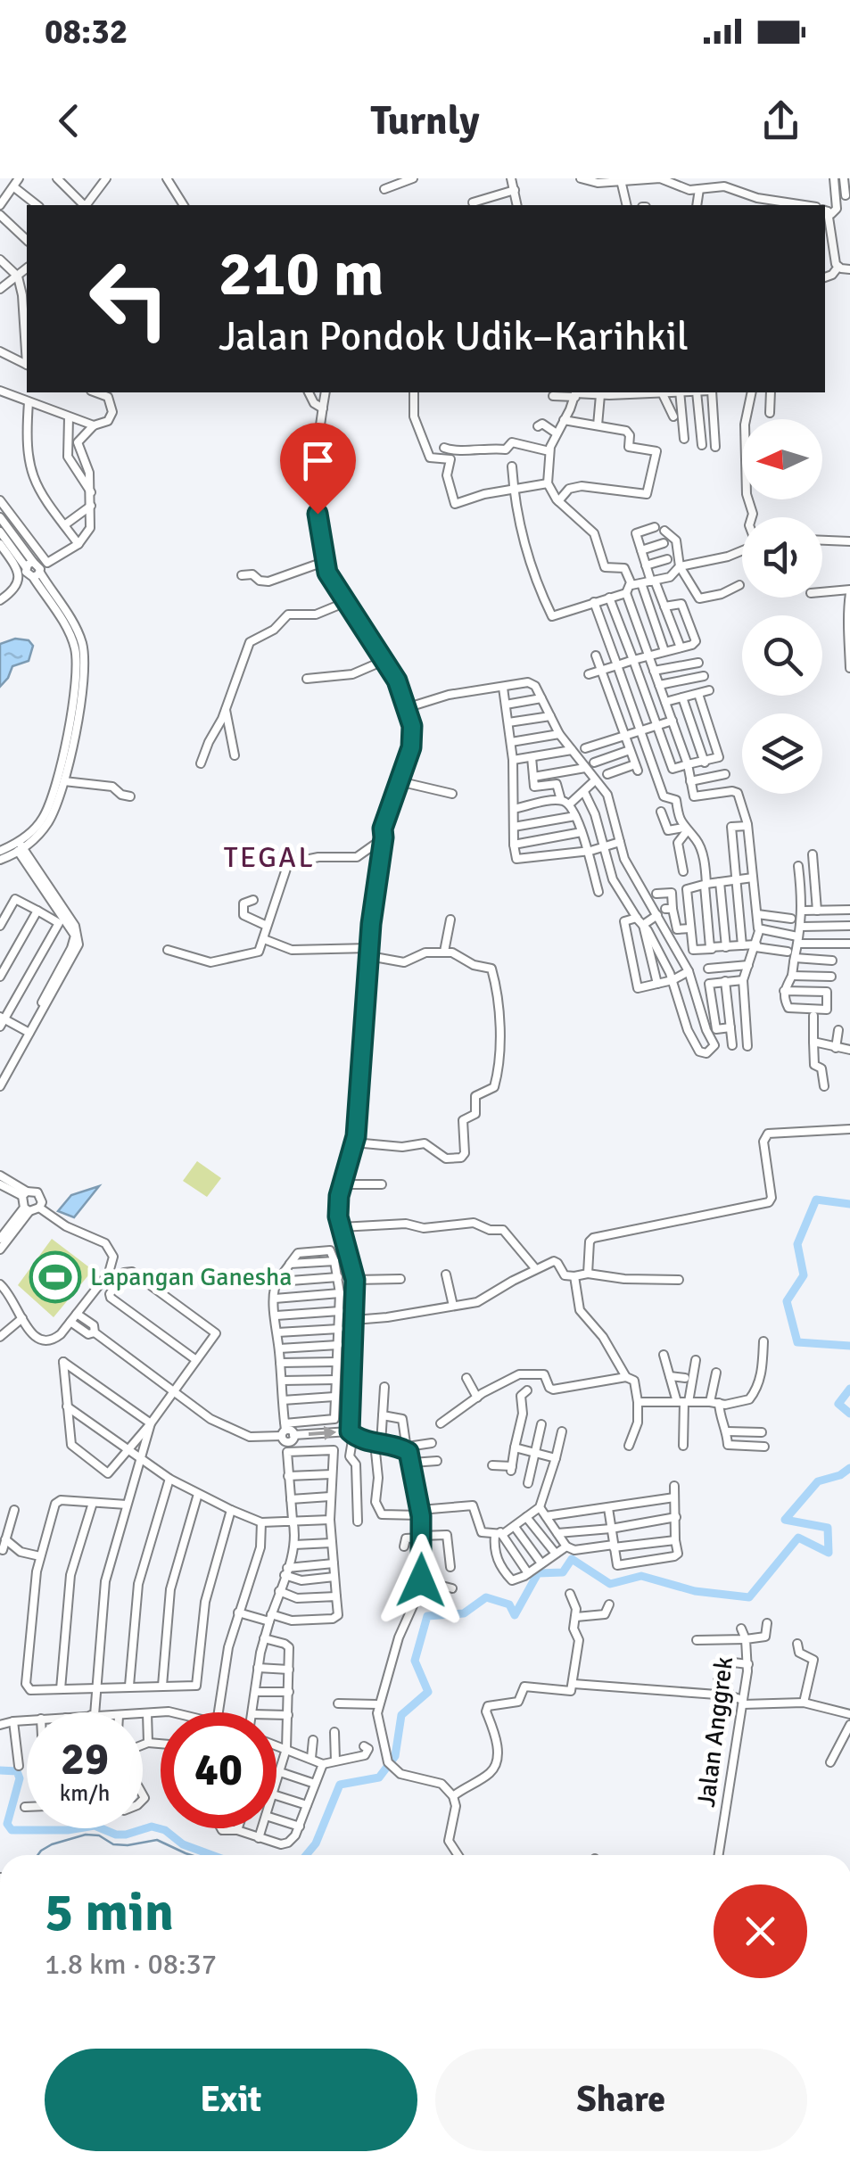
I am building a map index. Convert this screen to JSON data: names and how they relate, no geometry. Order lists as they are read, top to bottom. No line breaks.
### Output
{"streets":{"street":["Jalan Anggrek"]},"districts":["TEGAL"],"places":{"sports":["Lapangan Ganesha"]},"north":"left","page":{"status":"08:32","header":"Turnly","turn":["210 m","Jalan Pondok Udik–Karihkil"],"speed":"29 km/h","limit":"40","heading":["5 min","1.8 km · 08:37"],"buttons":["Exit","Share"]}}
